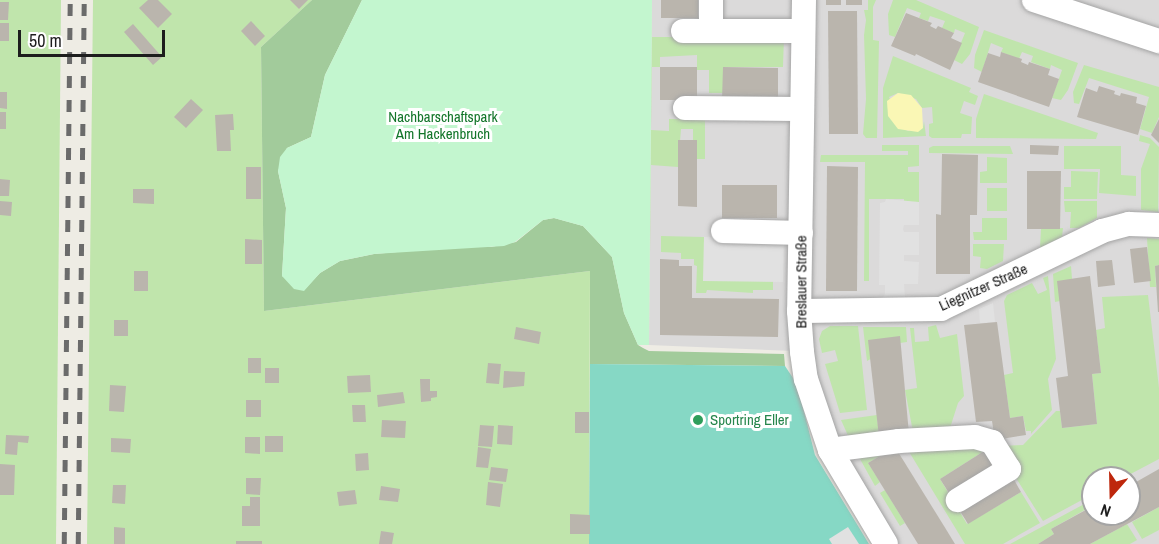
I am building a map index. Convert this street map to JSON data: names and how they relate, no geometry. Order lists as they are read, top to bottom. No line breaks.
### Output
{"streets":{"street":["Breslauer Straße","Liegnitzer Straße"]},"crossings":[["Breslauer Straße","Liegnitzer Straße"]],"parks":["Nachbarschaftspark Am Hackenbruch"],"places":["Sportring Eller"],"scale_bar":"50 m","north":"bottom"}
